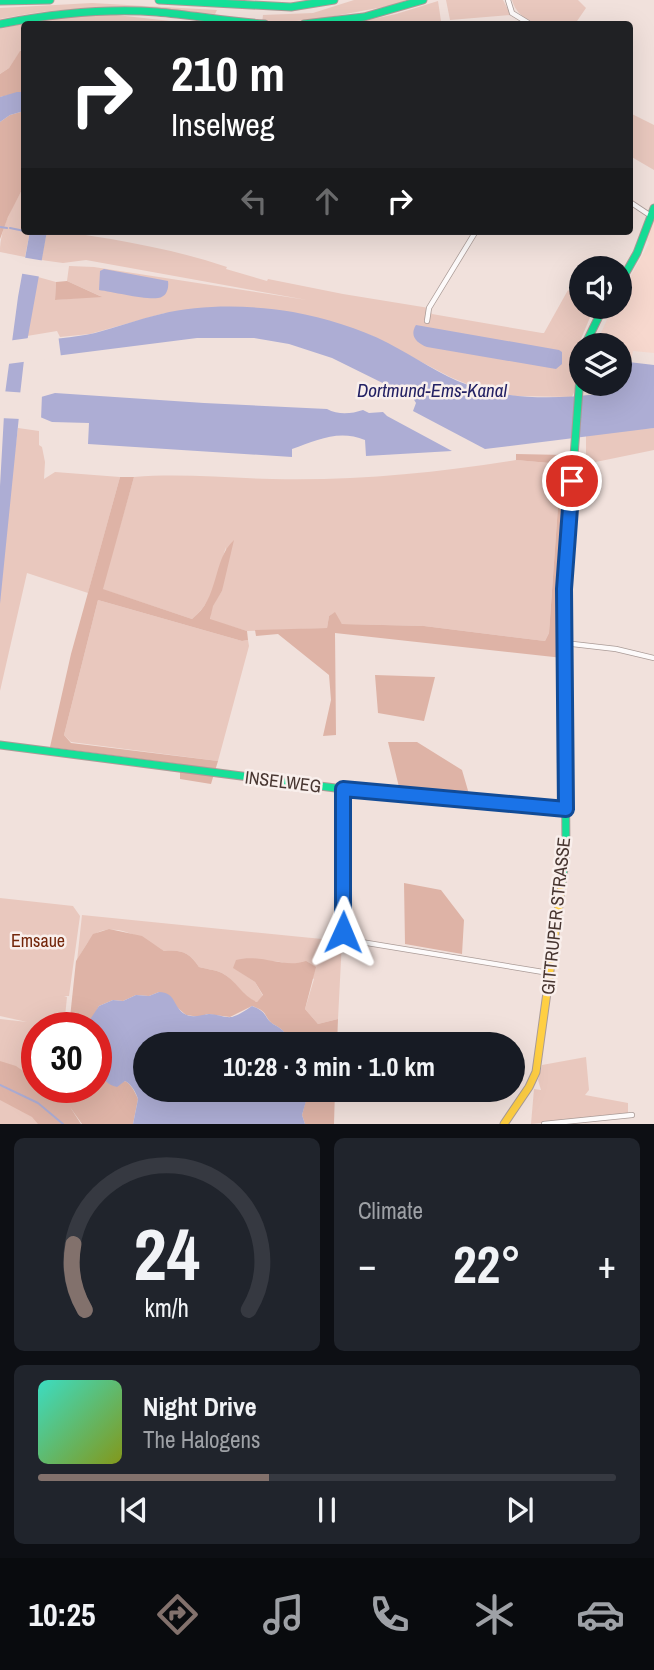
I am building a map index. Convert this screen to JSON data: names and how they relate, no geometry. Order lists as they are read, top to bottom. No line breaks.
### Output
{"streets":{"main road":["INSELWEG","GITTRUPER STRASSE"]},"crossings":[["INSELWEG","GITTRUPER STRASSE"]],"water":["Dortmund-Ems-Kanal"],"parks":["Emsaue"],"page":{"turn":["210 m","Inselweg"],"limit":"30","trip":"10:28 · 3 min · 1.0 km","tile":"Climate","heat":["−","22°","+"],"song":["Night Drive","The Halogens"],"tabs":"10:25","gauge":["24","km/h"]}}
